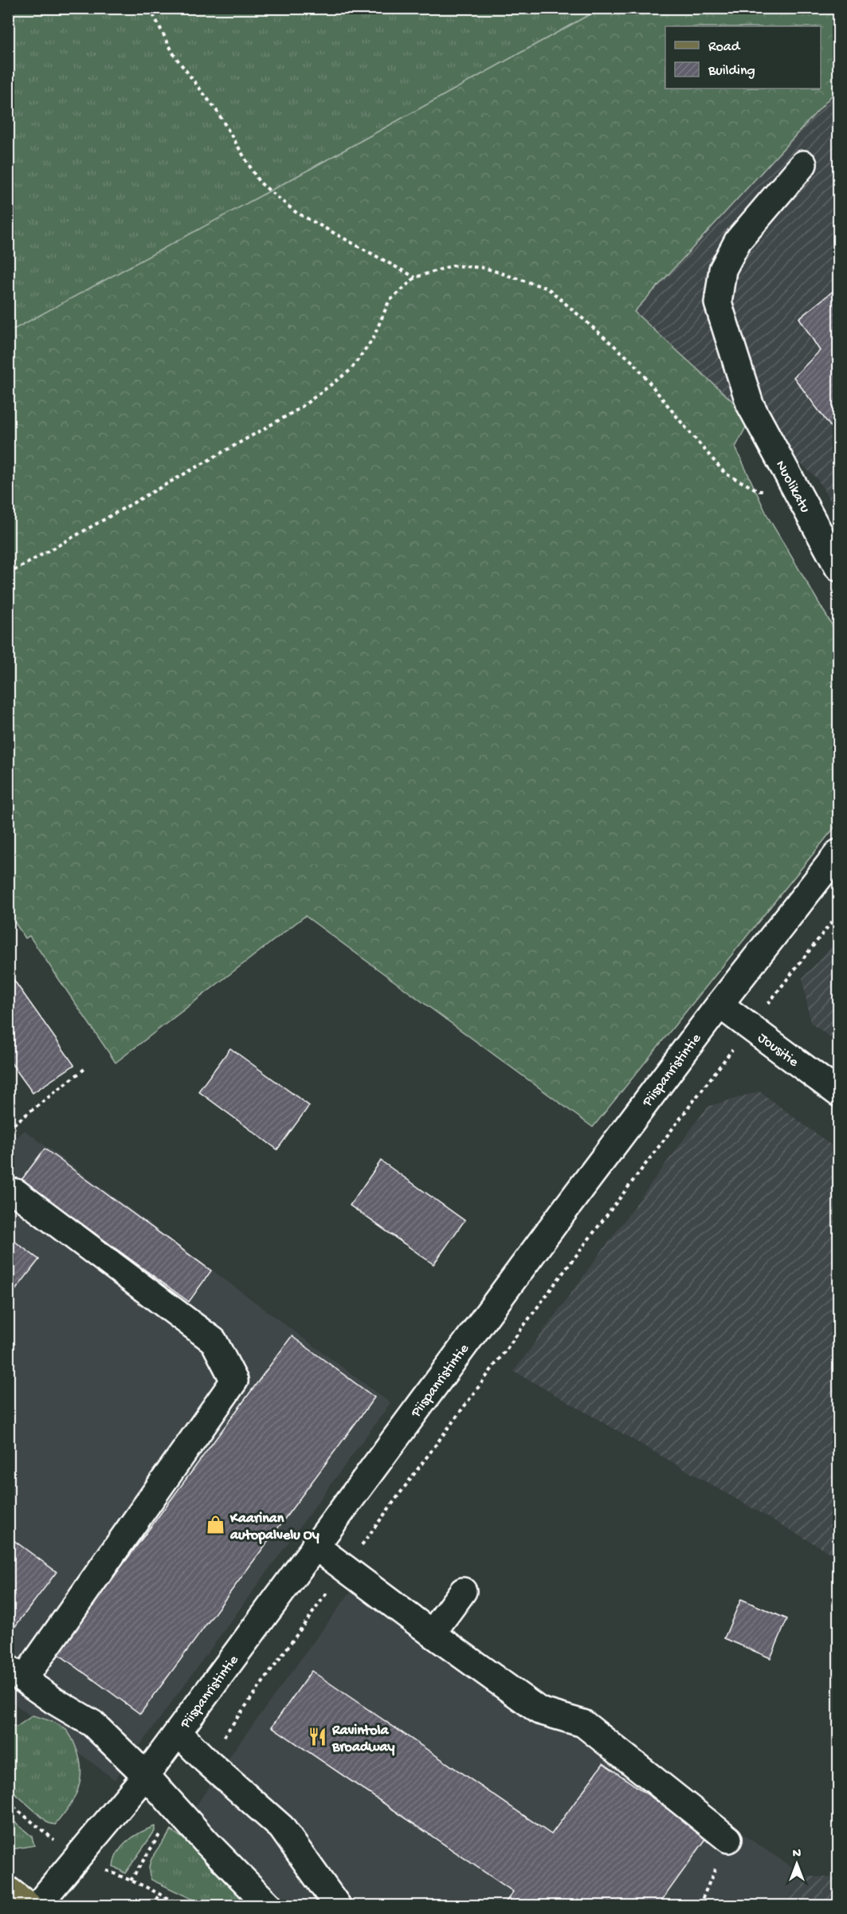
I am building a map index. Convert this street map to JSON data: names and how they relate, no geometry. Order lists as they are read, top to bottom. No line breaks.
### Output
{"streets":{"street":["Nuolikatu","Jousitie","Piispanristintie"]},"crossings":[["Jousitie","Piispanristintie"]],"places":{"shop":["Kaarinan autopalvelu Oy"],"restaurant":["Ravintola Broadway"]},"legend":["Road","Building"],"north":"top"}
